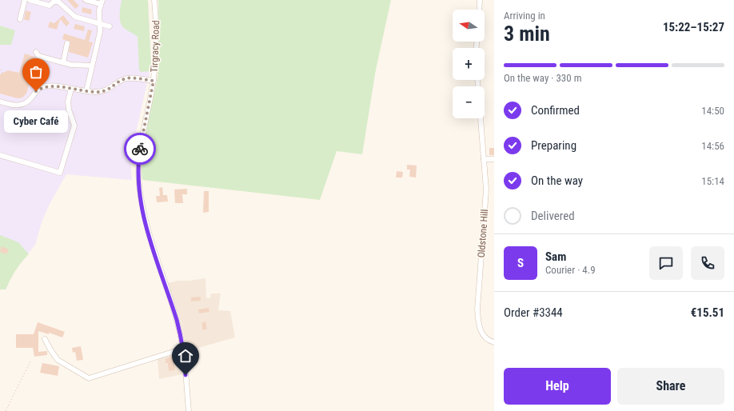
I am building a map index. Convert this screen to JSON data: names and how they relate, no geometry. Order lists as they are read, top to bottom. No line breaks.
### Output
{"streets":{"street":["Tirgracy Road","Oldstone Hill"]},"places":["Cyber Café"],"north":"left","page":{"heading":["3 min","Arriving in","15:22–15:27"],"panel":["Sam","Courier · 4.9","Order #3344","€15.51"],"map_buttons":["+","−"],"bar":"On the way · 330 m","list":[["Confirmed","14:50"],["Preparing","14:56"],["On the way","15:14"],"Delivered"],"bubble":"Cyber Café","round":"S","buttons":["Help","Share"]}}
